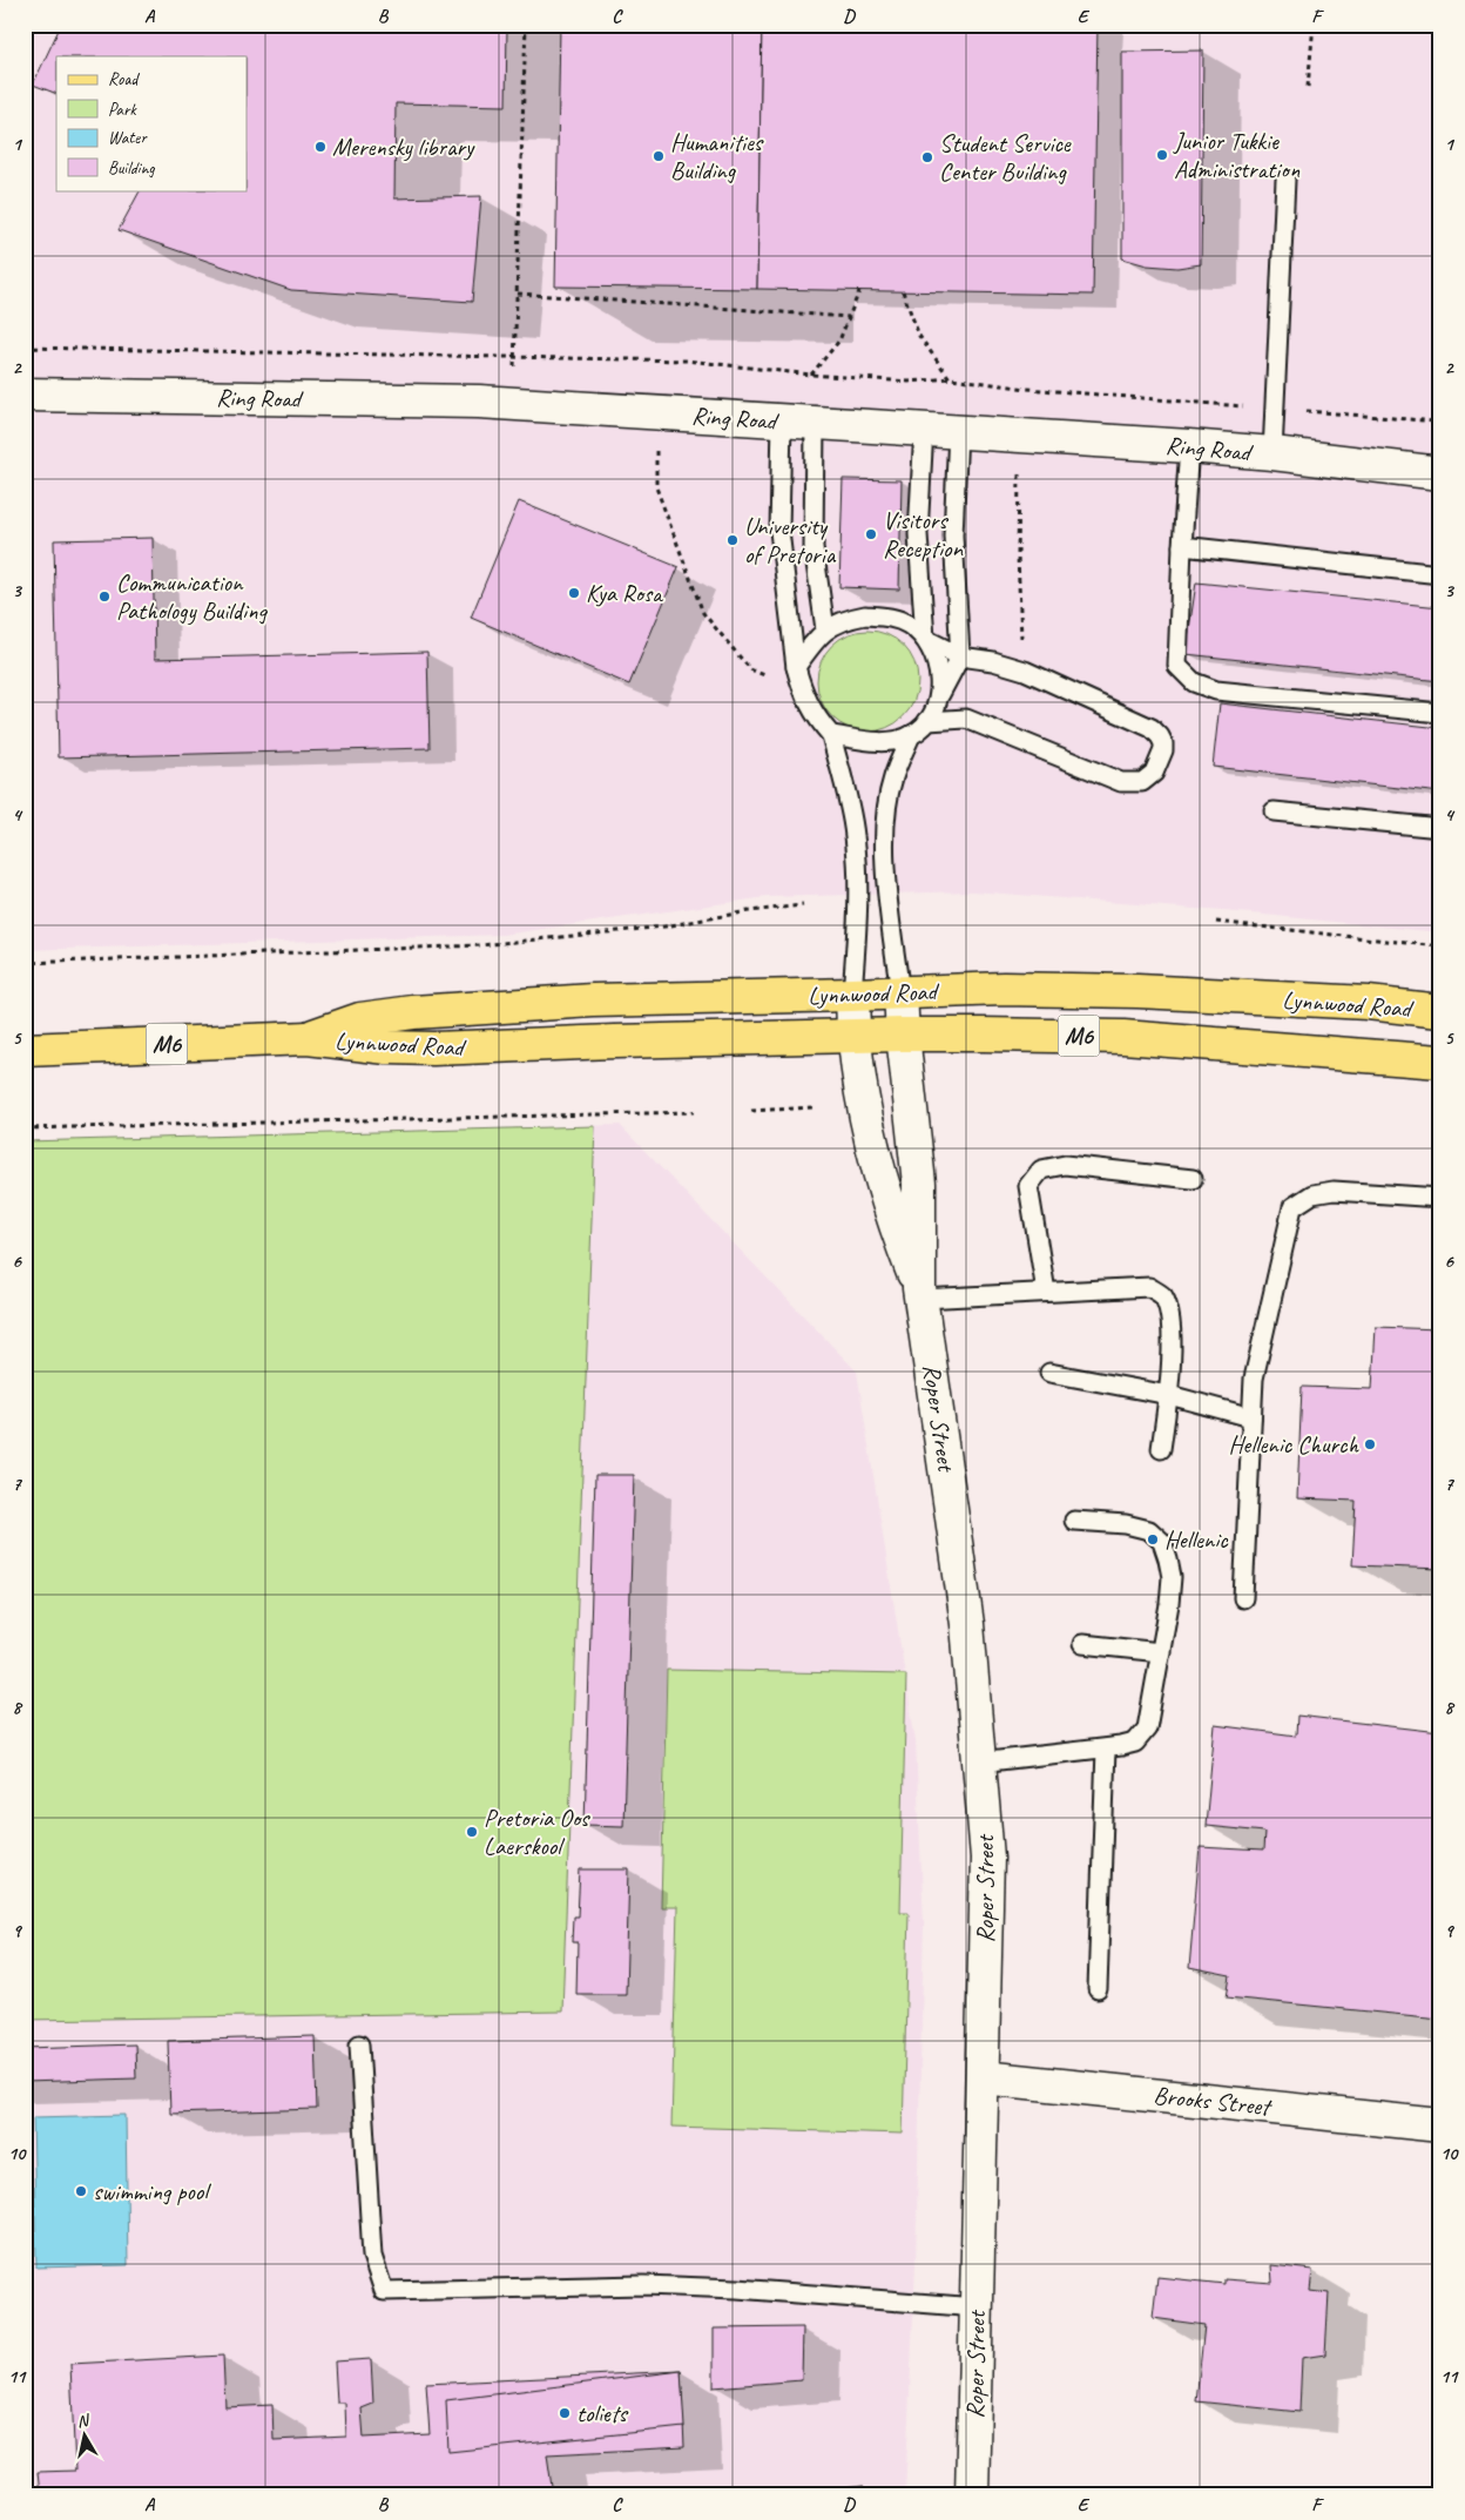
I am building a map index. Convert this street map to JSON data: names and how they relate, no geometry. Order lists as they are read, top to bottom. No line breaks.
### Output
{"streets":{"main road":["Lynnwood Road","M6"],"street":["Ring Road","Roper Street","Brooks Street"]},"crossings":[["Lynnwood Road","Roper Street"],["Roper Street","Brooks Street"]],"places":["Merensky library","Junior Tukkie Administration","Humanities Building","Student Service Center Building","Visitors Reception","University of Pretoria","Kya Rosa","Communication Pathology Building","Hellenic Church","Hellenic","Pretoria Oos Laerskool","swimming pool","toliets"],"legend":["Road","Park","Water","Building"],"north":"top","grid":{"columns":["A","B","C","D","E","F"],"rows":["1","2","3","4","5","6","7","8","9","10","11"]}}
